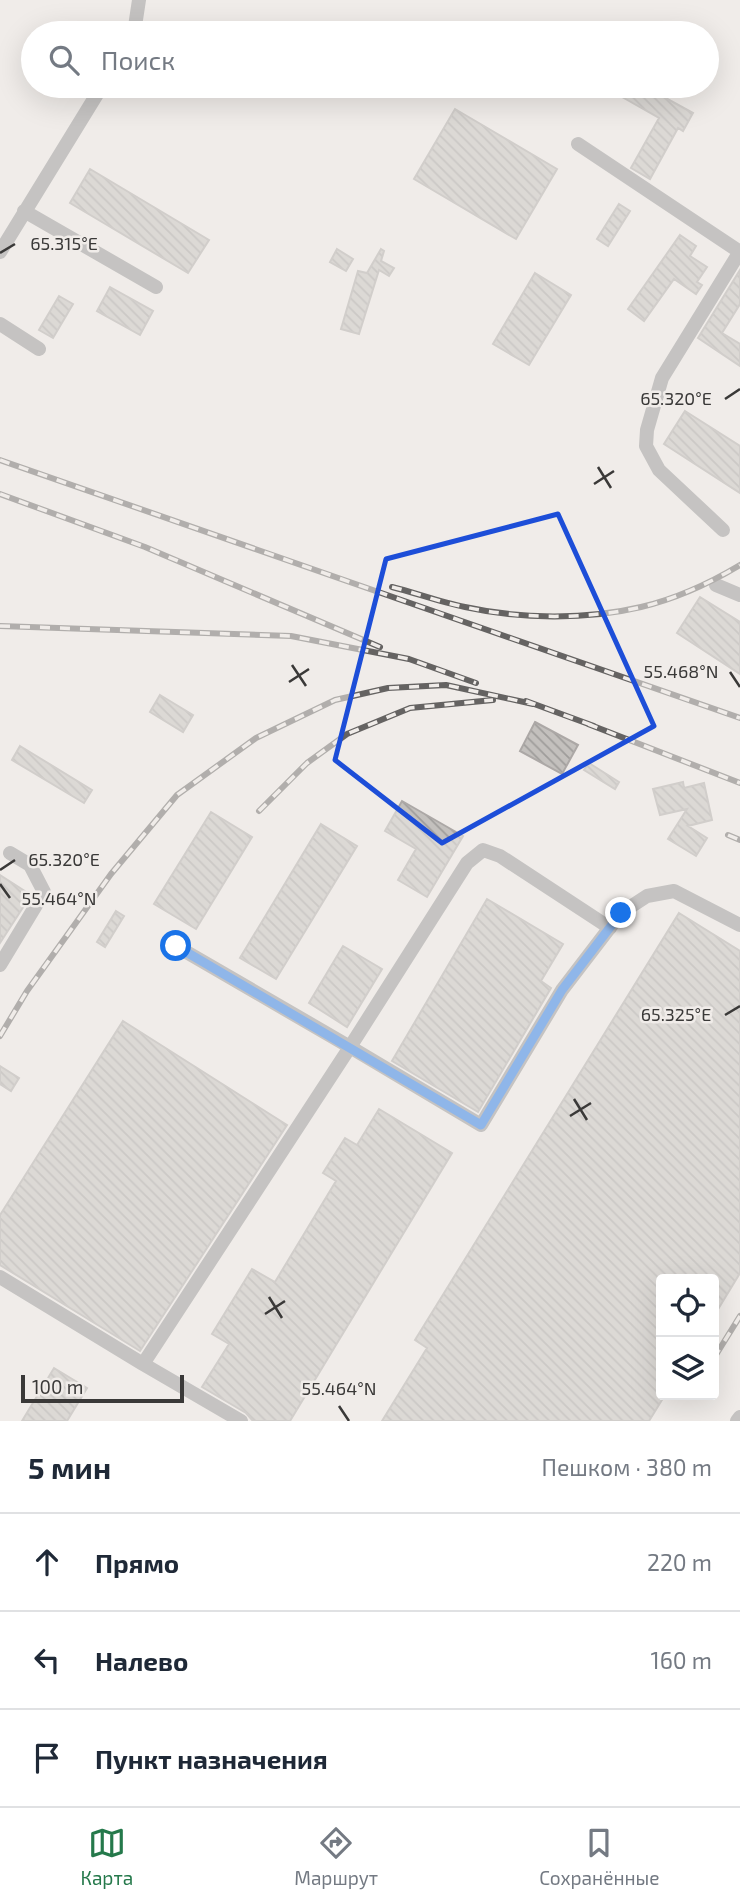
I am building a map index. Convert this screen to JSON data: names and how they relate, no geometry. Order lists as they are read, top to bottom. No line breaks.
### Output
{"scale_bar":"100 m","page":{"search":"Поиск","scale":"100 m","heading":["5 мин","Пешком · 380 m"],"list":[["Прямо","220 m"],["Налево","160 m"],"Пункт назначения"],"nav":["Карта","Маршрут","Сохранённые"]},"coordinates":["65.315°E","65.320°E","55.468°N","55.464°N","65.325°E"]}
